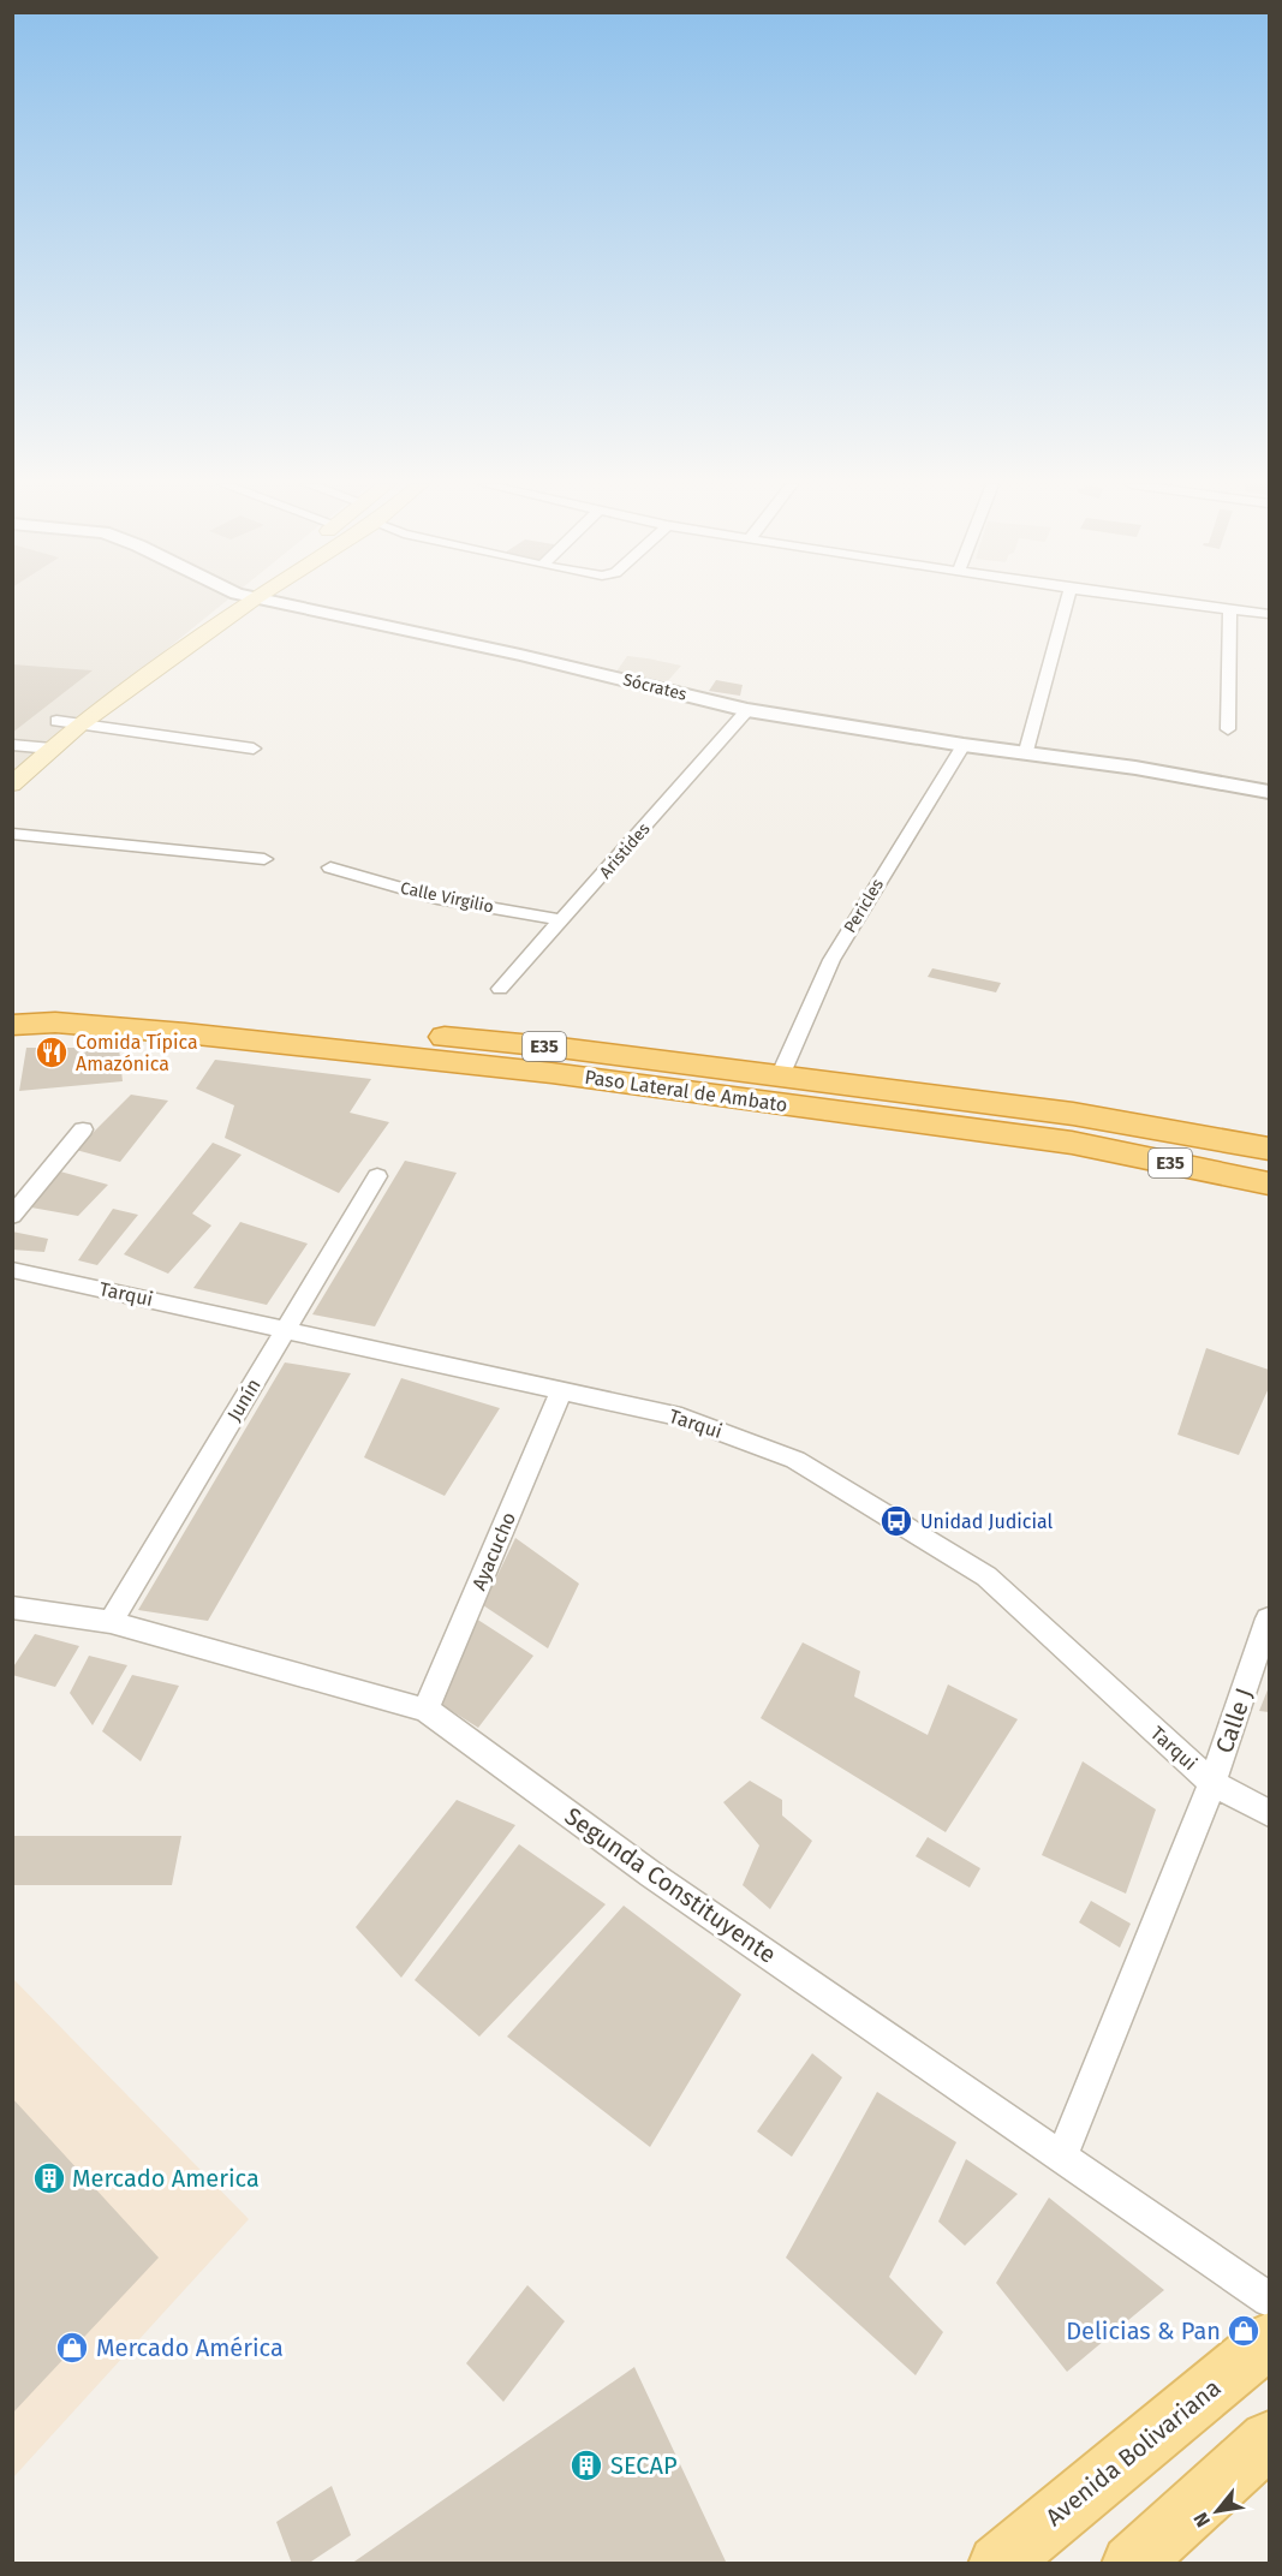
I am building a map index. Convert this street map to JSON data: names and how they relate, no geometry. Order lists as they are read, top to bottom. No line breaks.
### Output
{"streets":{"highway":["E35","Paso Lateral de Ambato"],"main road":["Avenida Bolivariana"],"street":["Sócrates","Aristides","Calle Virgilio","Pericles","Tarqui","Junín","Ayacucho","Calle J","Segunda Constituyente"]},"crossings":[["Sócrates","Aristides"],["Sócrates","Pericles"],["Aristides","Calle Virgilio"],["Pericles","Paso Lateral de Ambato"],["Tarqui","Junín"],["Tarqui","Ayacucho"],["Tarqui","Calle J"],["Junín","Segunda Constituyente"],["Ayacucho","Segunda Constituyente"],["Calle J","Segunda Constituyente"]],"places":{"restaurant":["Comida Típica Amazónica"],"bus stop":["Unidad Judicial"],"building":["Mercado America","SECAP"],"shop":["Delicias & Pan","Mercado América"]},"north":"bottom left"}
